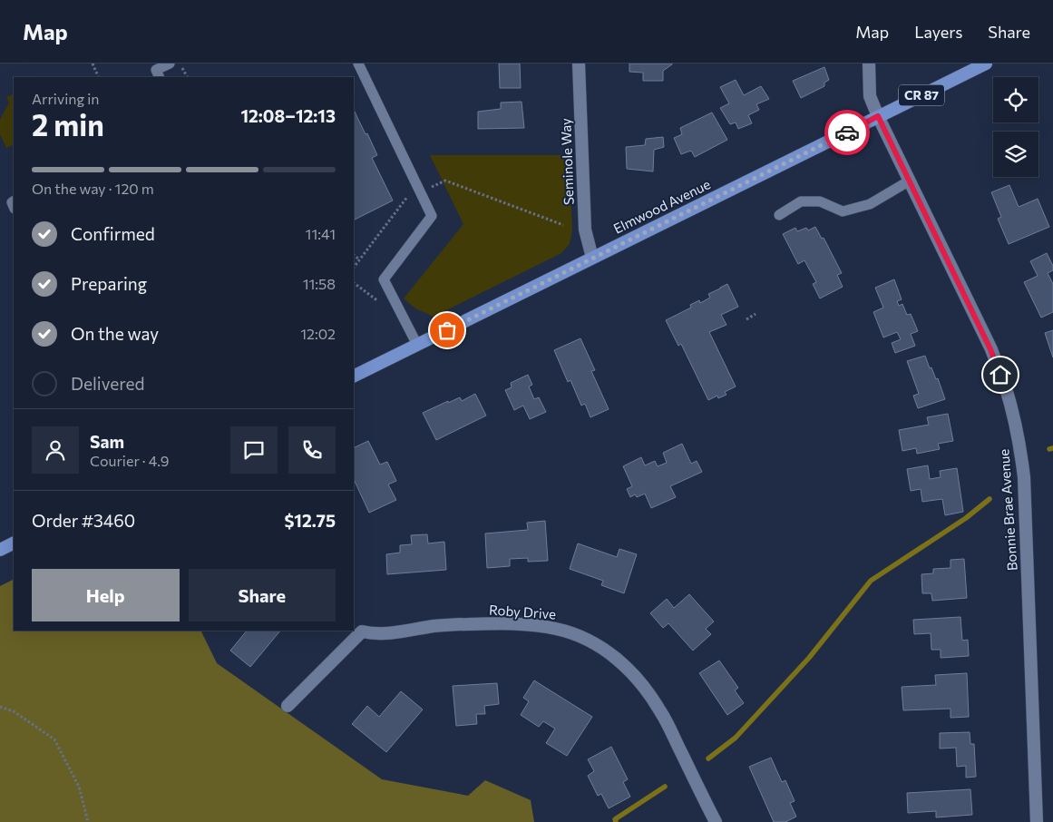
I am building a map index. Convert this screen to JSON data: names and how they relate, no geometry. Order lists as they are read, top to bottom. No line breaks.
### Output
{"streets":{"main road":["CR 87","Elmwood Avenue"],"street":["Seminole Way","Bonnie Brae Avenue","Roby Drive"]},"crossings":[["Seminole Way","Elmwood Avenue"],["Elmwood Avenue","Bonnie Brae Avenue"]],"page":{"header":"Map","nav":["Map","Layers","Share"],"heading":["2 min","Arriving in","12:08–12:13"],"panel":["Sam","Courier · 4.9","Order #3460","$12.75"],"bar":"On the way · 120 m","list":[["Confirmed","11:41"],["Preparing","11:58"],["On the way","12:02"],"Delivered"],"buttons":["Help","Share"]}}
